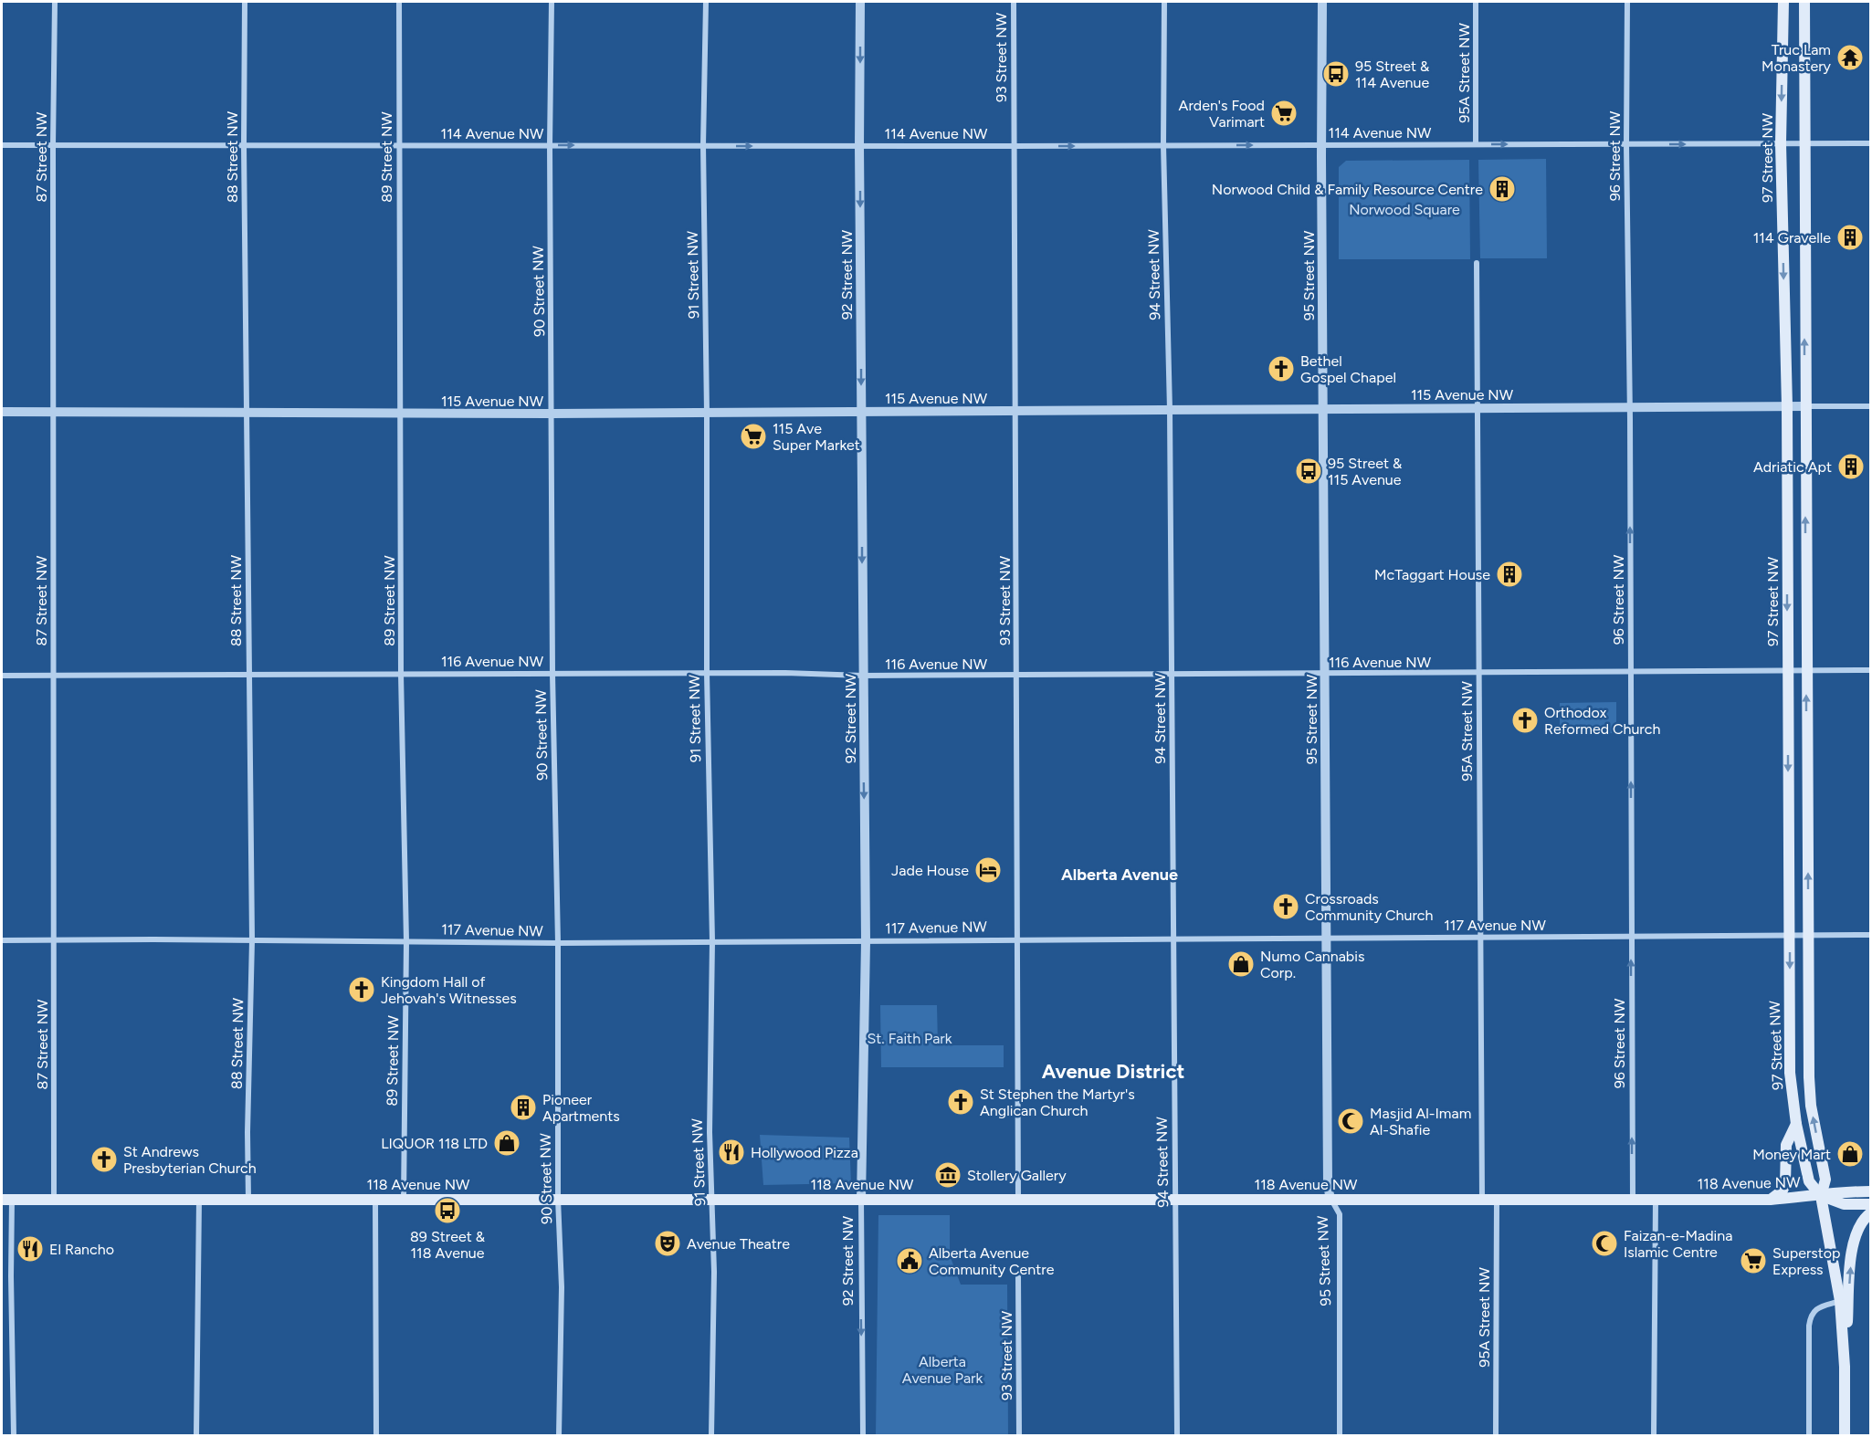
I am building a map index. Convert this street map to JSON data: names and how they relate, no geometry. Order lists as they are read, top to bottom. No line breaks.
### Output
{"streets":{"main road":["97 Street NW","118 Avenue NW"],"street":["93 Street NW","95A Street NW","114 Avenue NW","96 Street NW","87 Street NW","88 Street NW","89 Street NW","91 Street NW","92 Street NW","94 Street NW","95 Street NW","90 Street NW","115 Avenue NW","116 Avenue NW","117 Avenue NW"]},"crossings":[["93 Street NW","114 Avenue NW"],["93 Street NW","115 Avenue NW"],["93 Street NW","116 Avenue NW"],["93 Street NW","117 Avenue NW"],["93 Street NW","118 Avenue NW"],["95A Street NW","114 Avenue NW"],["95A Street NW","115 Avenue NW"],["95A Street NW","116 Avenue NW"],["95A Street NW","117 Avenue NW"],["95A Street NW","118 Avenue NW"],["114 Avenue NW","96 Street NW"],["114 Avenue NW","87 Street NW"],["114 Avenue NW","88 Street NW"],["114 Avenue NW","89 Street NW"],["114 Avenue NW","97 Street NW"],["114 Avenue NW","91 Street NW"],["114 Avenue NW","92 Street NW"],["114 Avenue NW","94 Street NW"],["114 Avenue NW","95 Street NW"],["114 Avenue NW","90 Street NW"],["96 Street NW","115 Avenue NW"],["96 Street NW","116 Avenue NW"],["96 Street NW","117 Avenue NW"],["96 Street NW","118 Avenue NW"],["87 Street NW","115 Avenue NW"],["87 Street NW","116 Avenue NW"],["87 Street NW","117 Avenue NW"],["87 Street NW","118 Avenue NW"],["88 Street NW","115 Avenue NW"],["88 Street NW","116 Avenue NW"],["88 Street NW","117 Avenue NW"],["88 Street NW","118 Avenue NW"],["89 Street NW","115 Avenue NW"],["89 Street NW","116 Avenue NW"],["89 Street NW","117 Avenue NW"],["89 Street NW","118 Avenue NW"],["97 Street NW","115 Avenue NW"],["97 Street NW","116 Avenue NW"],["97 Street NW","117 Avenue NW"],["97 Street NW","118 Avenue NW"],["91 Street NW","115 Avenue NW"],["91 Street NW","116 Avenue NW"],["91 Street NW","117 Avenue NW"],["91 Street NW","118 Avenue NW"],["92 Street NW","115 Avenue NW"],["92 Street NW","116 Avenue NW"],["92 Street NW","117 Avenue NW"],["92 Street NW","118 Avenue NW"],["94 Street NW","115 Avenue NW"],["94 Street NW","116 Avenue NW"],["94 Street NW","117 Avenue NW"],["94 Street NW","118 Avenue NW"],["95 Street NW","115 Avenue NW"],["95 Street NW","116 Avenue NW"],["95 Street NW","117 Avenue NW"],["95 Street NW","118 Avenue NW"],["90 Street NW","115 Avenue NW"],["90 Street NW","116 Avenue NW"],["90 Street NW","117 Avenue NW"],["90 Street NW","118 Avenue NW"]],"one_way":["114 Avenue NW","96 Street NW","92 Street NW"],"districts":["Alberta Avenue","Avenue District"],"parks":["Norwood Square","St. Faith Park","Alberta Avenue Park"],"places":{"temple":["Truc Lam Monastery"],"bus stop":["95 Street & 114 Avenue","95 Street & 115 Avenue","89 Street & 118 Avenue"],"supermarket":["Arden's Food Varimart","115 Ave Super Market","Superstop Express"],"building":["Norwood Child & Family Resource Centre","114 Gravelle","Adriatic Apt","McTaggart House","Pioneer Apartments"],"church":["Bethel Gospel Chapel","Orthodox Reformed Church","Crossroads Community Church","Kingdom Hall of Jehovah's Witnesses","St Stephen the Martyr's Anglican Church","St Andrews Presbyterian Church"],"hotel":["Jade House"],"shop":["Numo Cannabis Corp.","LIQUOR 118 LTD","Money Mart"],"mosque":["Masjid Al-Imam Al-Shafie","Faizan-e-Madina Islamic Centre"],"restaurant":["Hollywood Pizza","El Rancho"],"museum":["Stollery Gallery"],"theatre":["Avenue Theatre"],"public building":["Alberta Avenue Community Centre"]}}
